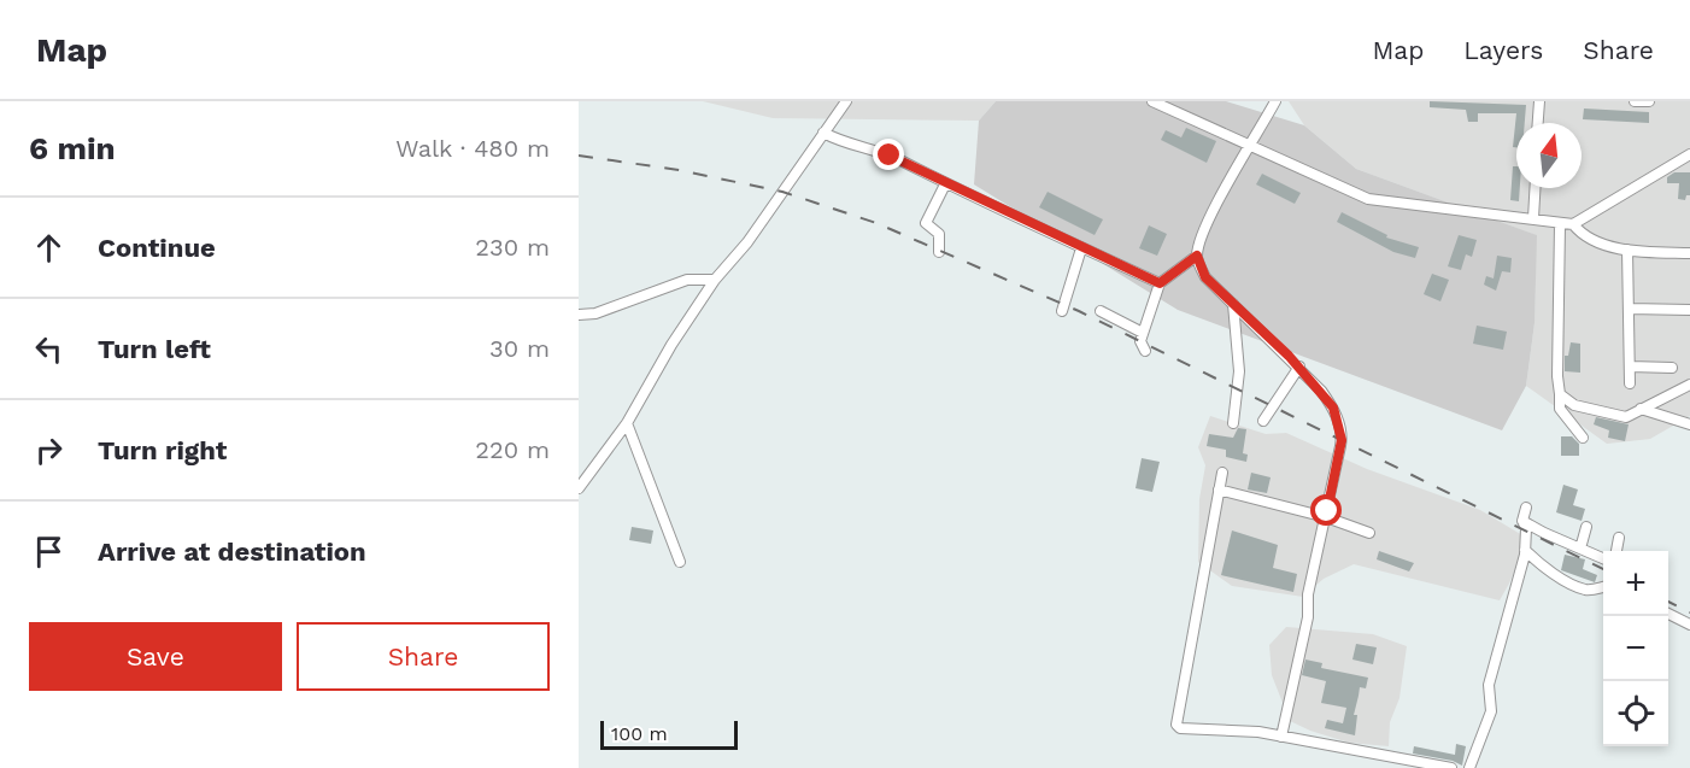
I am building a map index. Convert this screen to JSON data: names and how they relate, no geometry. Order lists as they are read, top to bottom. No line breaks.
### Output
{"scale_bar":"100 m","north":"top","page":{"header":"Map","nav":["Map","Layers","Share"],"heading":["6 min","Walk · 480 m"],"list":[["Continue","230 m"],["Turn left","30 m"],["Turn right","220 m"],"Arrive at destination"],"map_buttons":["+","−"],"buttons":["Save","Share"],"scale":"100 m"}}
